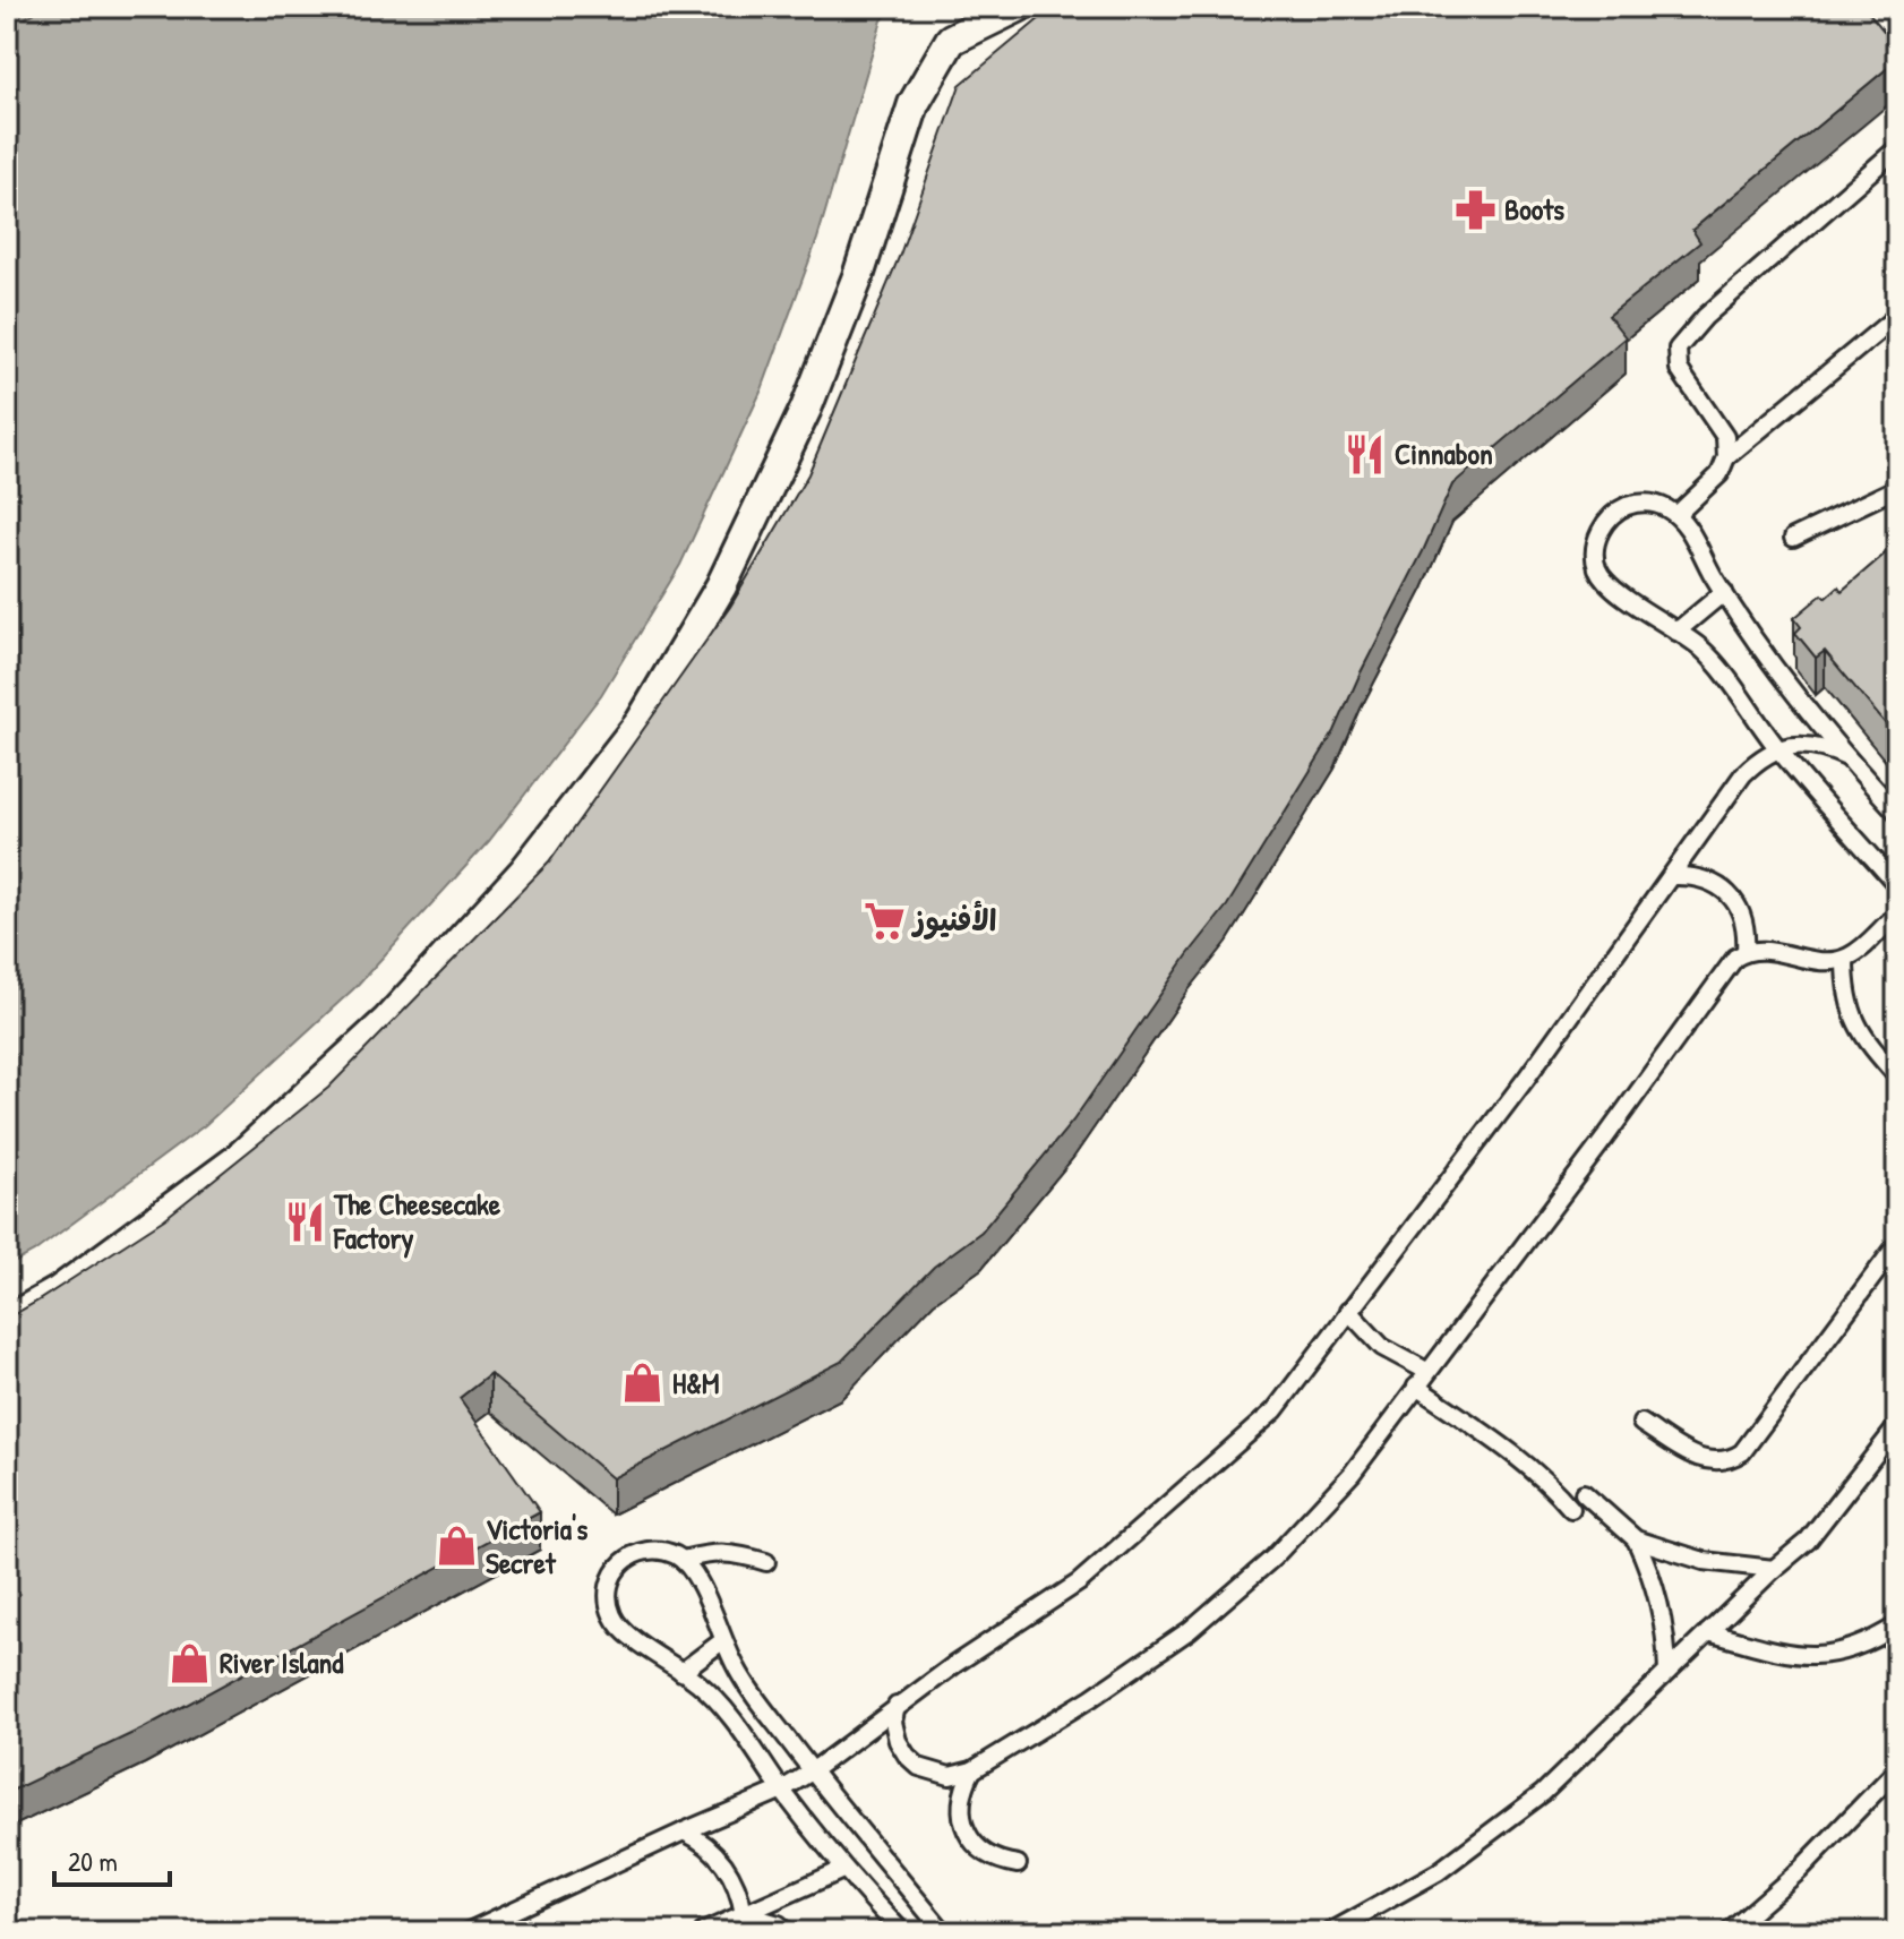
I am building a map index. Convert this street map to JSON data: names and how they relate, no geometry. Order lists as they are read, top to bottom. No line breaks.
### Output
{"places":{"pharmacy":["Boots"],"restaurant":["Cinnabon","The Cheesecake Factory"],"supermarket":["الأفنيوز"],"shop":["H&M","Victoria's Secret","River Island"]},"scale_bar":"20 m"}
